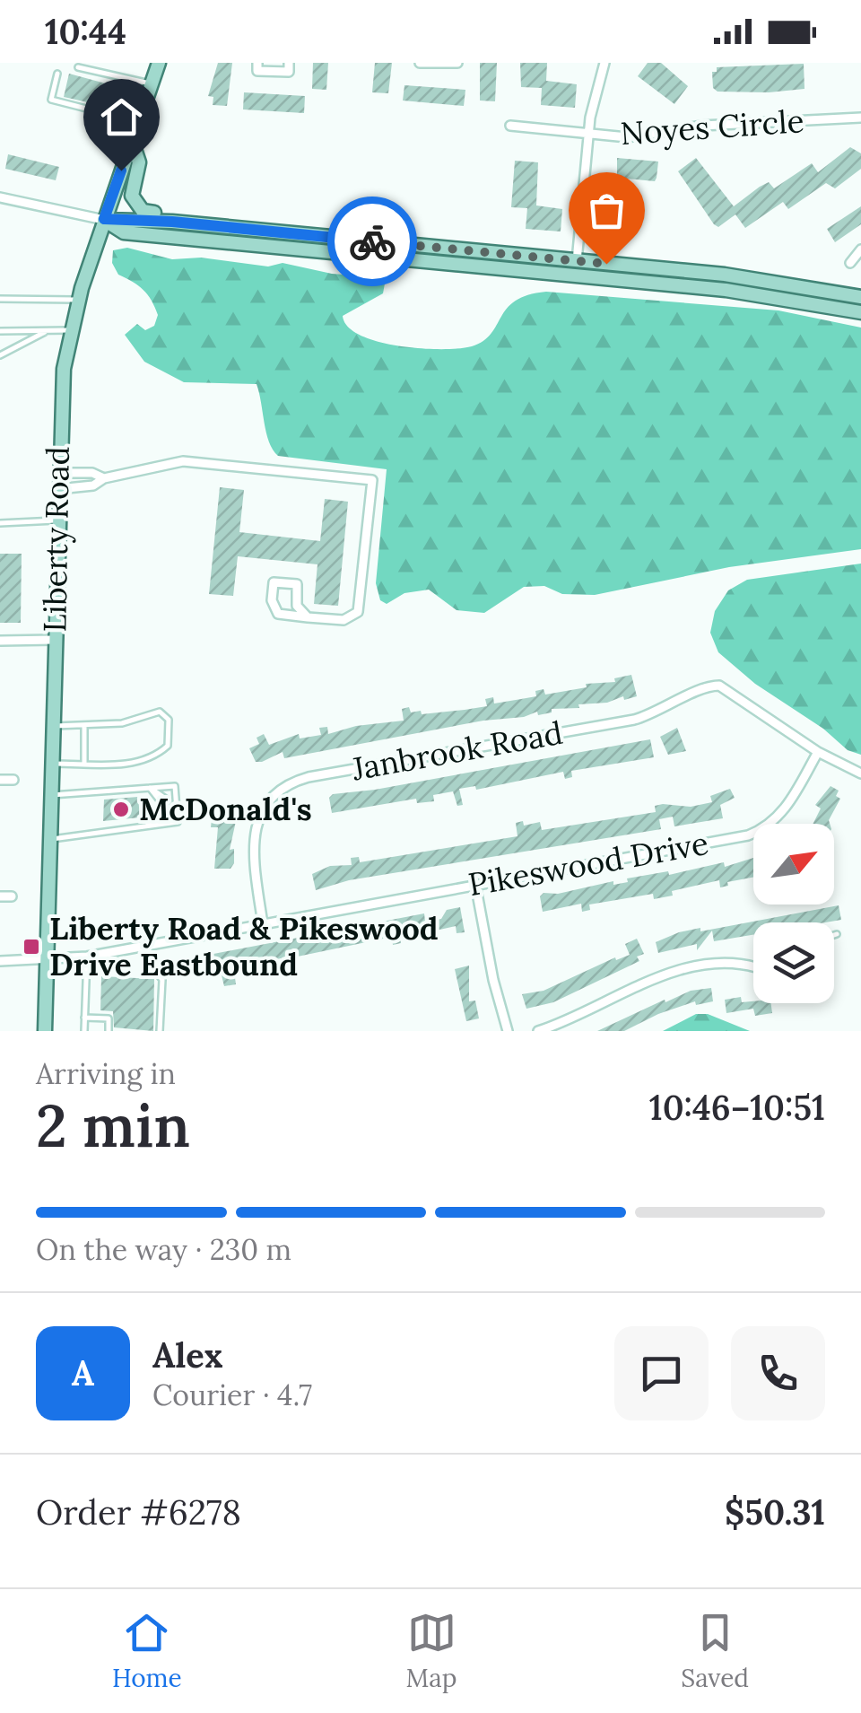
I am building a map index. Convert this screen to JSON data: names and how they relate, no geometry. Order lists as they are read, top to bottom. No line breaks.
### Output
{"streets":{"main road":["Liberty Road"],"street":["Noyes Circle","Janbrook Road","Pikeswood Drive"]},"crossings":[["Liberty Road","Pikeswood Drive"],["Janbrook Road","Pikeswood Drive"]],"places":{"other":["McDonald's"],"transit":["Liberty Road & Pikeswood Drive Eastbound"]},"north":"top right","page":{"status":"10:44","heading":["2 min","Arriving in","10:46–10:51"],"panel":["Alex","Courier · 4.7","Order #6278","$50.31"],"bar":"On the way · 230 m","round":"A","tabs":["Home","Map","Saved"]}}
